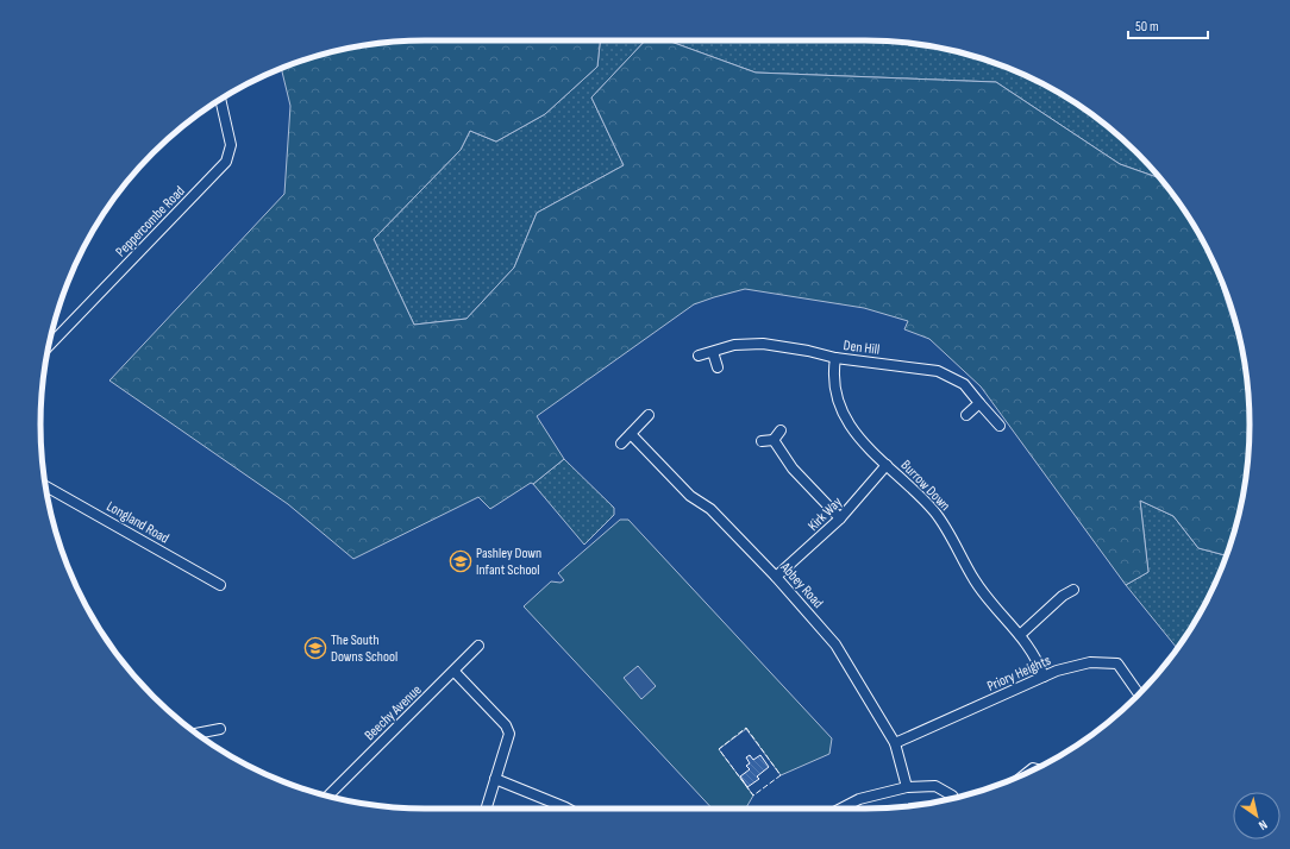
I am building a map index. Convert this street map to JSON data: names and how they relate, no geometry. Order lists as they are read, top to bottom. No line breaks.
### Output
{"streets":{"street":["Peppercombe Road","Den Hill","Burrow Down","Kirk Way","Longland Road","Abbey Road","Priory Heights","Beechy Avenue"]},"crossings":[["Den Hill","Burrow Down"],["Burrow Down","Kirk Way"],["Burrow Down","Priory Heights"],["Kirk Way","Abbey Road"],["Abbey Road","Priory Heights"]],"places":{"school or university":["Pashley Down Infant School","The South Downs School"]},"scale_bar":"50 m","north":"bottom right"}
